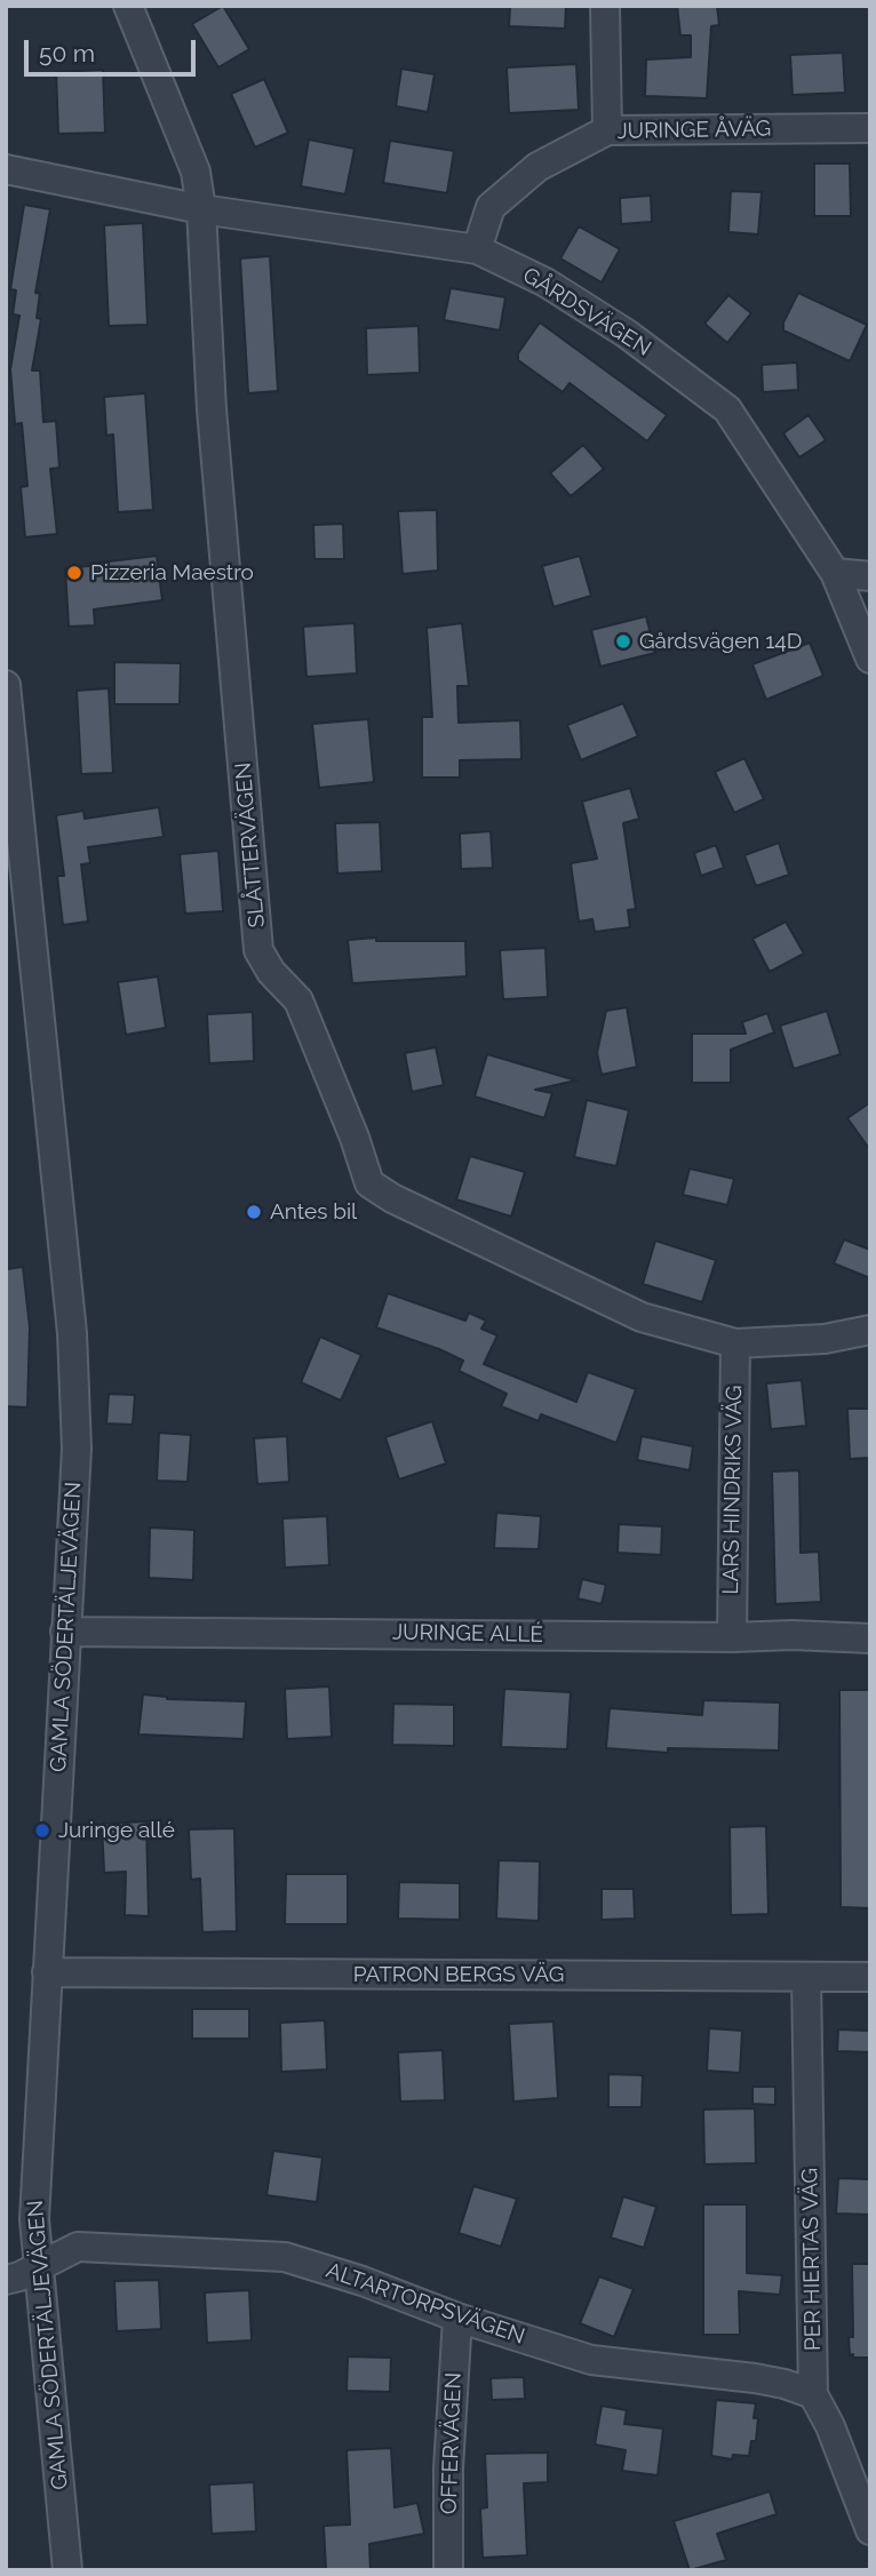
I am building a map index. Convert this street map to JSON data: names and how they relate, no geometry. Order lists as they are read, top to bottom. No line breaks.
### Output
{"streets":{"street":["JURINGE ÅVÄG","GÅRDSVÄGEN","SLÅTTERVÄGEN","LARS HINDRIKS VÄG","GAMLA SÖDERTÄLJEVÄGEN","JURINGE ALLÉ","PATRON BERGS VÄG","PER HIERTAS VÄG","ALTARTORPSVÄGEN","OFFERVÄGEN"]},"crossings":[["JURINGE ÅVÄG","GÅRDSVÄGEN"],["GÅRDSVÄGEN","SLÅTTERVÄGEN"],["SLÅTTERVÄGEN","LARS HINDRIKS VÄG"],["LARS HINDRIKS VÄG","JURINGE ALLÉ"],["GAMLA SÖDERTÄLJEVÄGEN","JURINGE ALLÉ"],["GAMLA SÖDERTÄLJEVÄGEN","PATRON BERGS VÄG"],["GAMLA SÖDERTÄLJEVÄGEN","ALTARTORPSVÄGEN"],["PATRON BERGS VÄG","PER HIERTAS VÄG"],["PER HIERTAS VÄG","ALTARTORPSVÄGEN"],["ALTARTORPSVÄGEN","OFFERVÄGEN"]],"places":["Pizzeria Maestro","Gårdsvägen 14D","Antes bil","Juringe allé"],"scale_bar":"50 m"}
